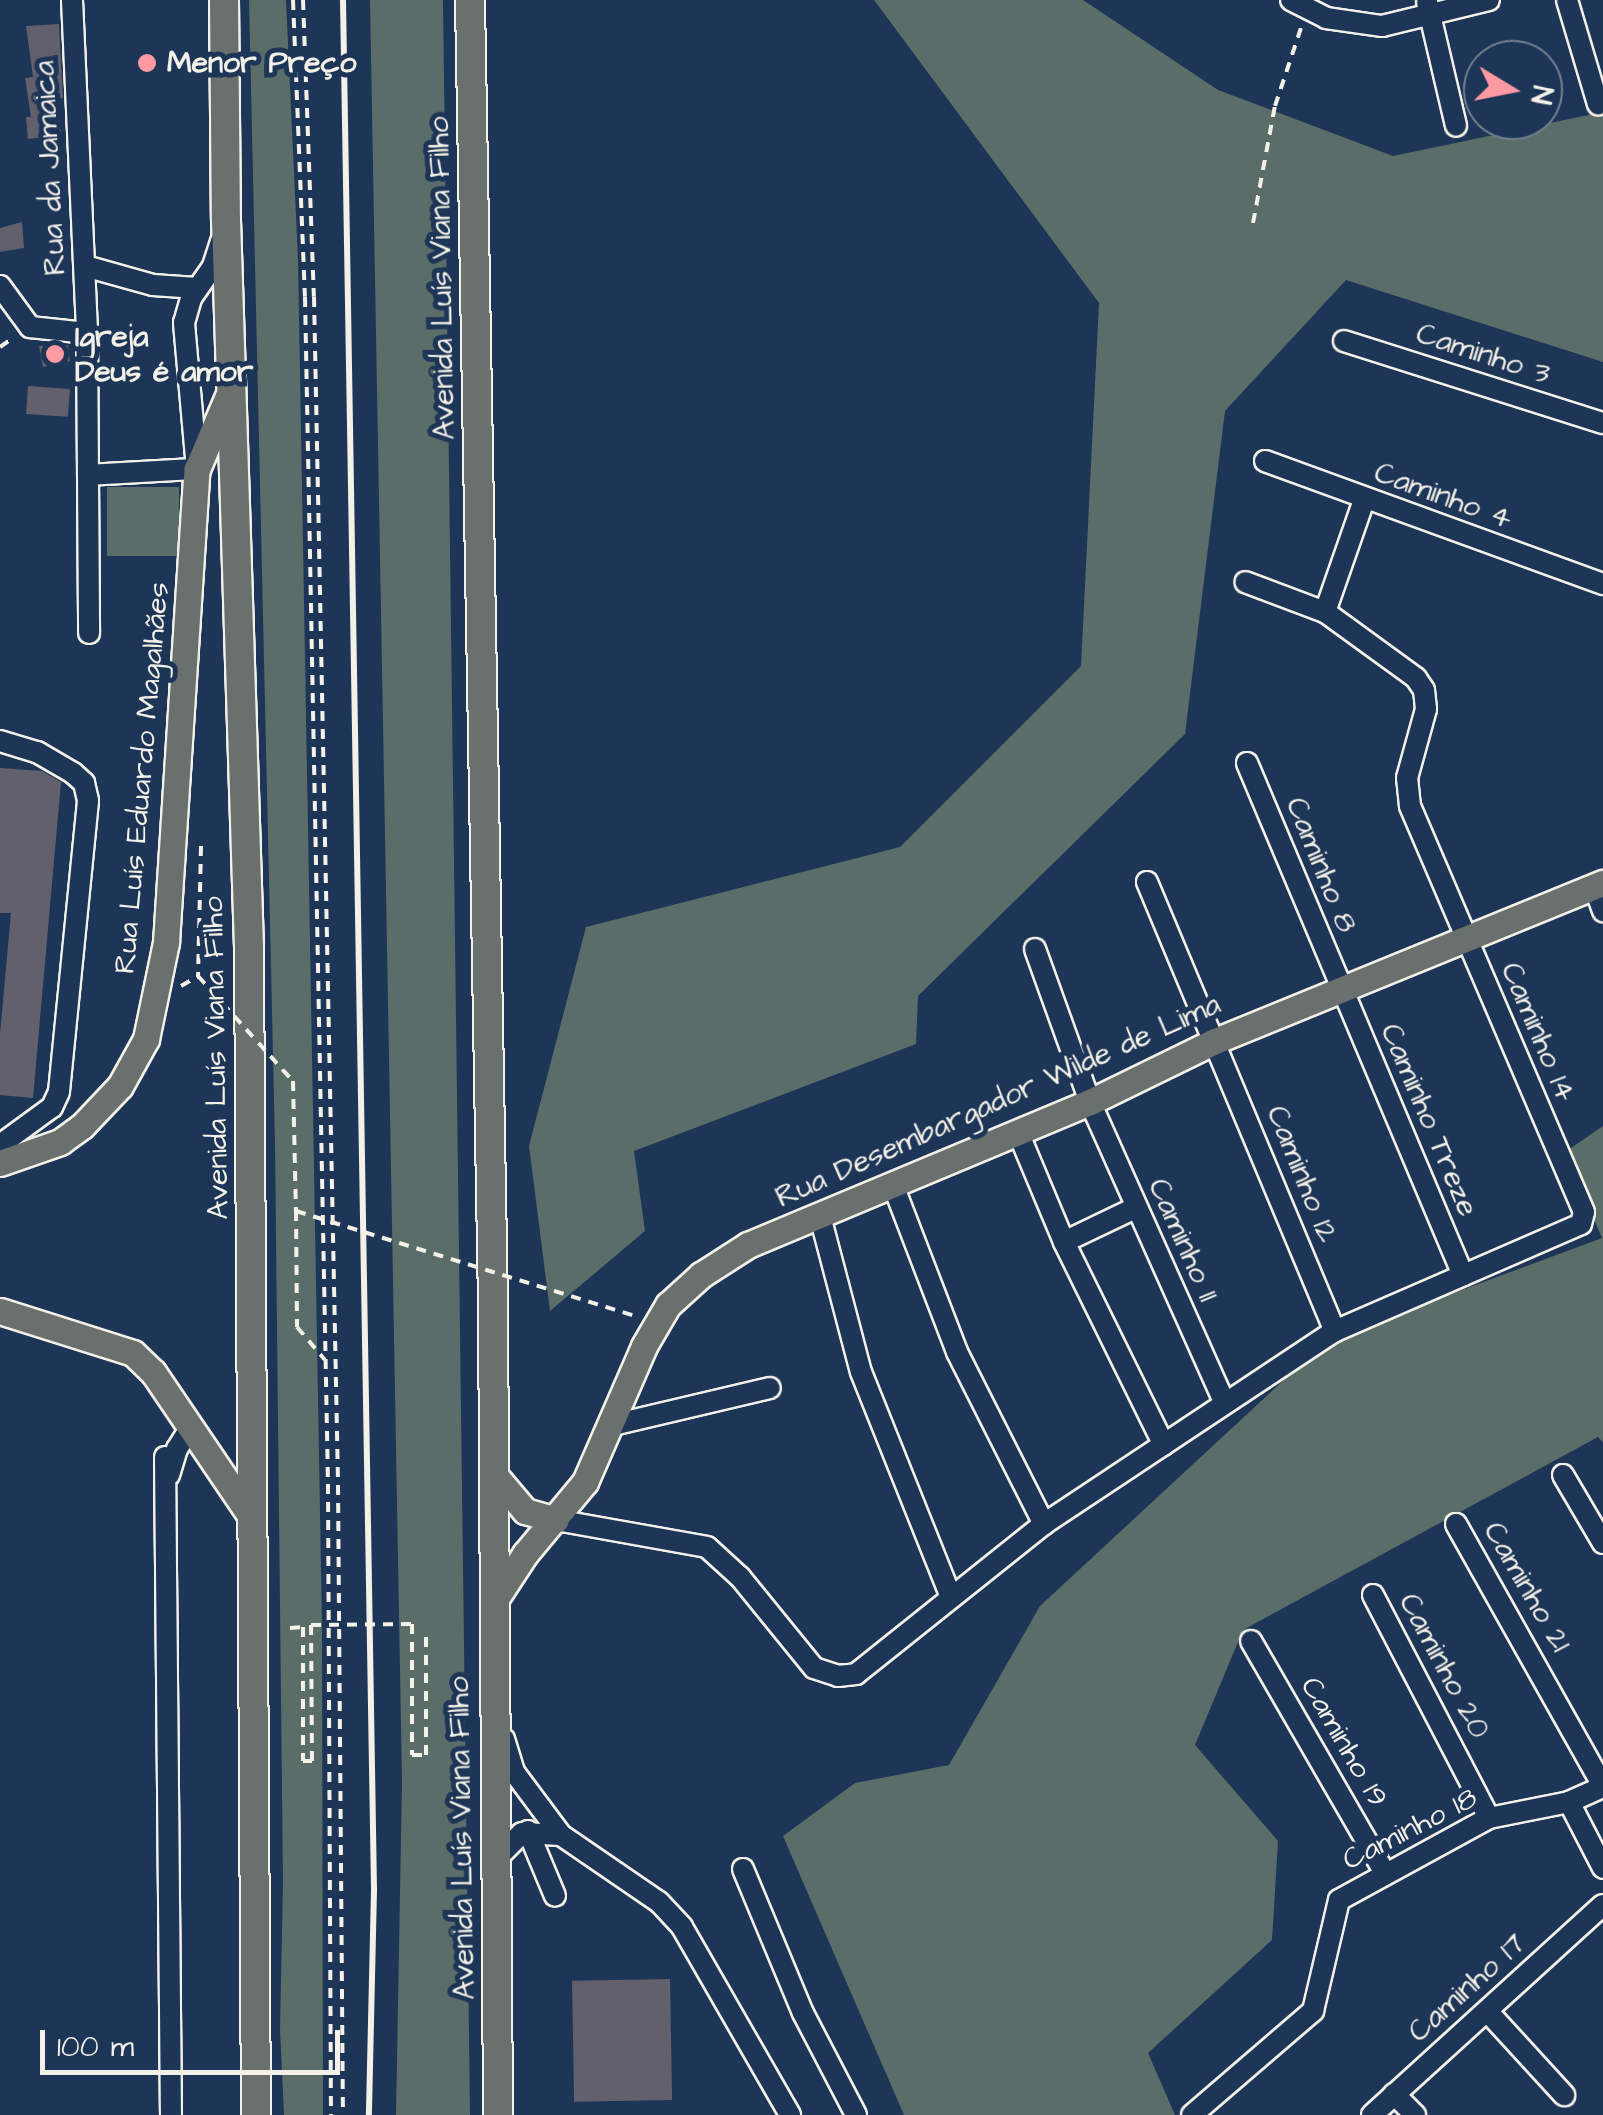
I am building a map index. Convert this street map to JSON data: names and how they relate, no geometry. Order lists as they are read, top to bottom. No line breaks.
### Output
{"streets":{"highway":["Avenida Luís Viana Filho"],"main road":["Rua Luís Eduardo Magalhães","Rua Desembargador Wilde de Lima"],"street":["Rua da Jamaica","Caminho 3","Caminho 4","Caminho 8","Caminho 14","Caminho Treze","Caminho 12","Caminho 11","Caminho 21","Caminho 20","Caminho 19","Caminho 18","Caminho 17"]},"crossings":[["Avenida Luís Viana Filho","Rua Luís Eduardo Magalhães"],["Avenida Luís Viana Filho","Rua Desembargador Wilde de Lima"],["Caminho 8","Rua Desembargador Wilde de Lima"],["Caminho 8","Caminho Treze"],["Caminho 14","Rua Desembargador Wilde de Lima"],["Caminho 14","Caminho Treze"],["Rua Desembargador Wilde de Lima","Caminho Treze"],["Rua Desembargador Wilde de Lima","Caminho 12"],["Rua Desembargador Wilde de Lima","Caminho 11"],["Caminho 21","Caminho 18"],["Caminho 20","Caminho 18"],["Caminho 19","Caminho 18"]],"places":["Menor Preço","Igreja Deus é amor"],"scale_bar":"100 m","north":"right"}
